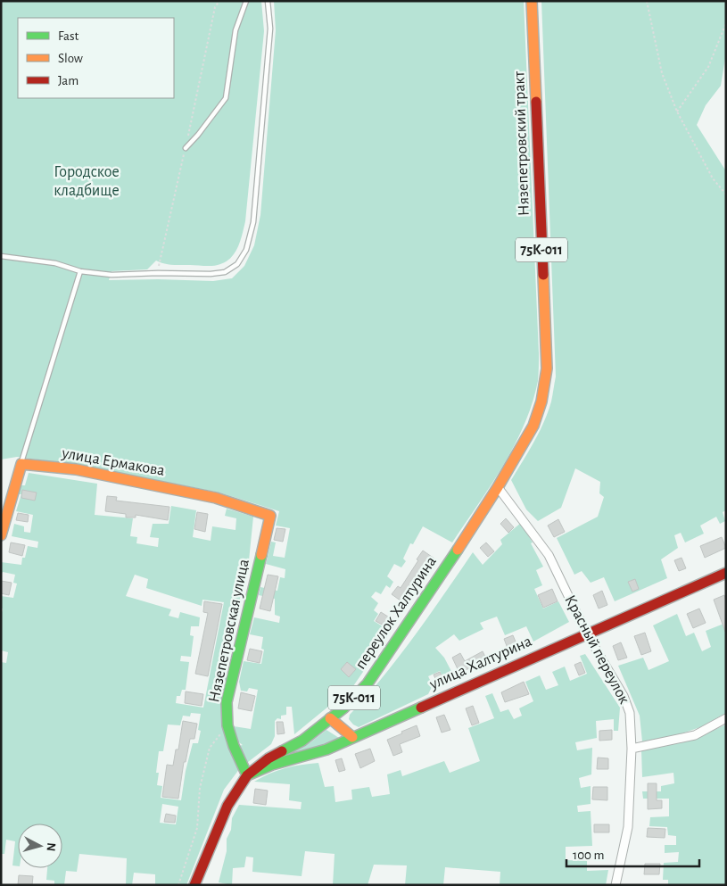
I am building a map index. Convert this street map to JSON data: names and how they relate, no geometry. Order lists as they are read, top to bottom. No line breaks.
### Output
{"streets":{"street":["Нязепетровский тракт","75К-011","улица Ермакова","переулок Халтурина","Нязепетровская улица","Красный переулок","улица Халтурина"]},"crossings":[["Нязепетровский тракт","переулок Халтурина"],["Нязепетровский тракт","Красный переулок"],["улица Ермакова","Нязепетровская улица"],["переулок Халтурина","Нязепетровская улица"],["переулок Халтурина","Красный переулок"],["переулок Халтурина","улица Халтурина"],["Нязепетровская улица","улица Халтурина"],["Красный переулок","улица Халтурина"]],"parks":["Городское кладбище"],"legend":["Fast","Slow","Jam"],"scale_bar":"100 m","north":"right"}
